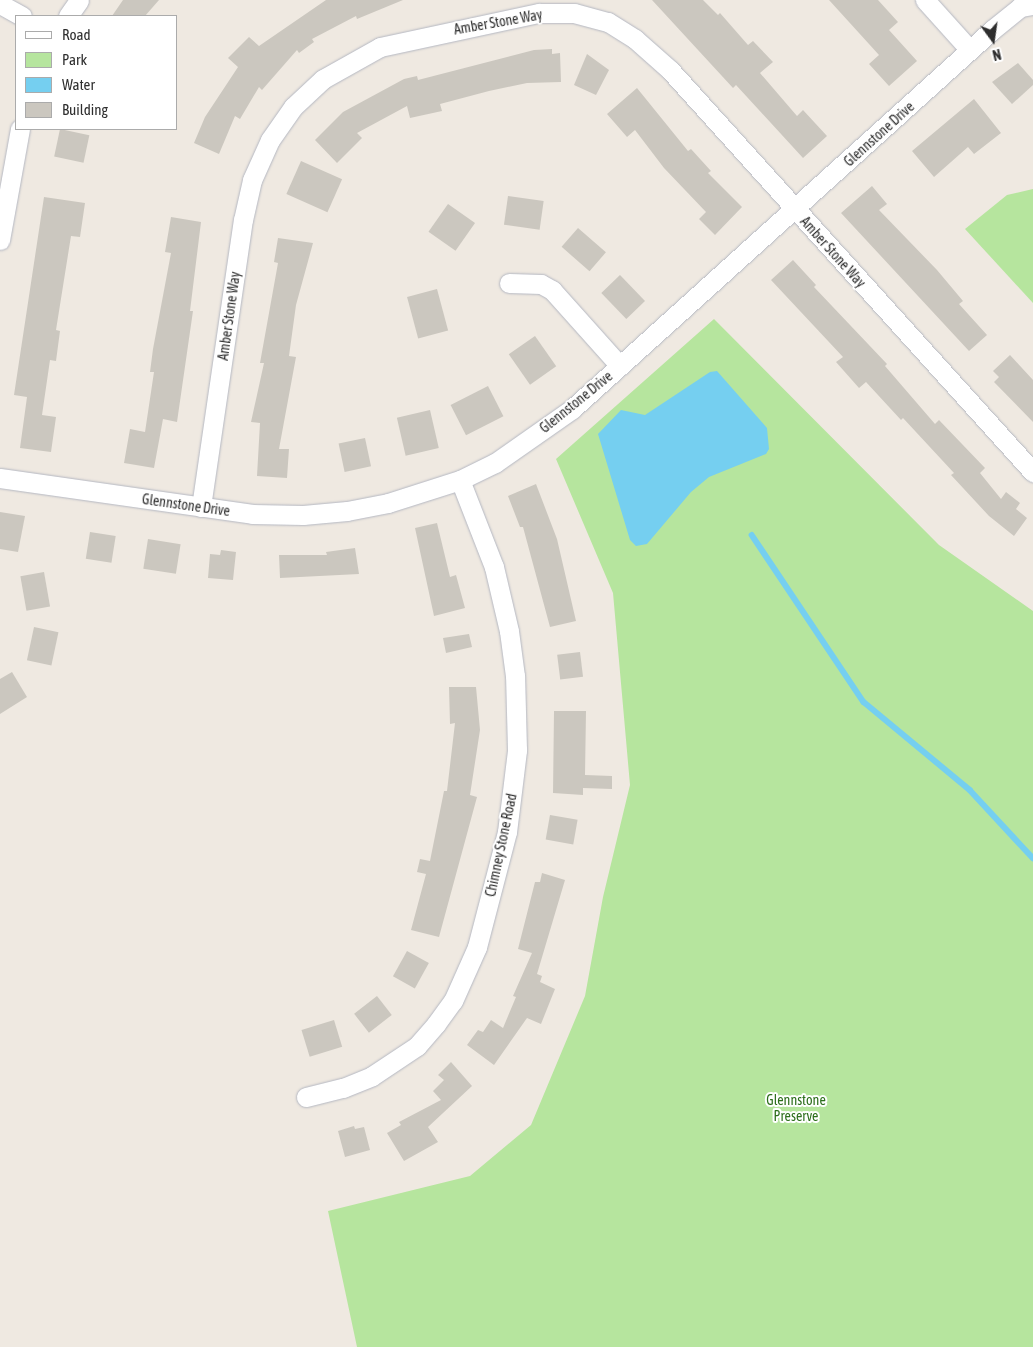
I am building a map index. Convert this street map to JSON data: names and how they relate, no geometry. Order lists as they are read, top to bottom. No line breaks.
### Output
{"streets":{"street":["Amber Stone Way","Glennstone Drive","Chimney Stone Road"]},"crossings":[["Amber Stone Way","Glennstone Drive"],["Glennstone Drive","Chimney Stone Road"]],"parks":["Glennstone Preserve"],"legend":["Road","Park","Water","Building"],"north":"bottom"}
